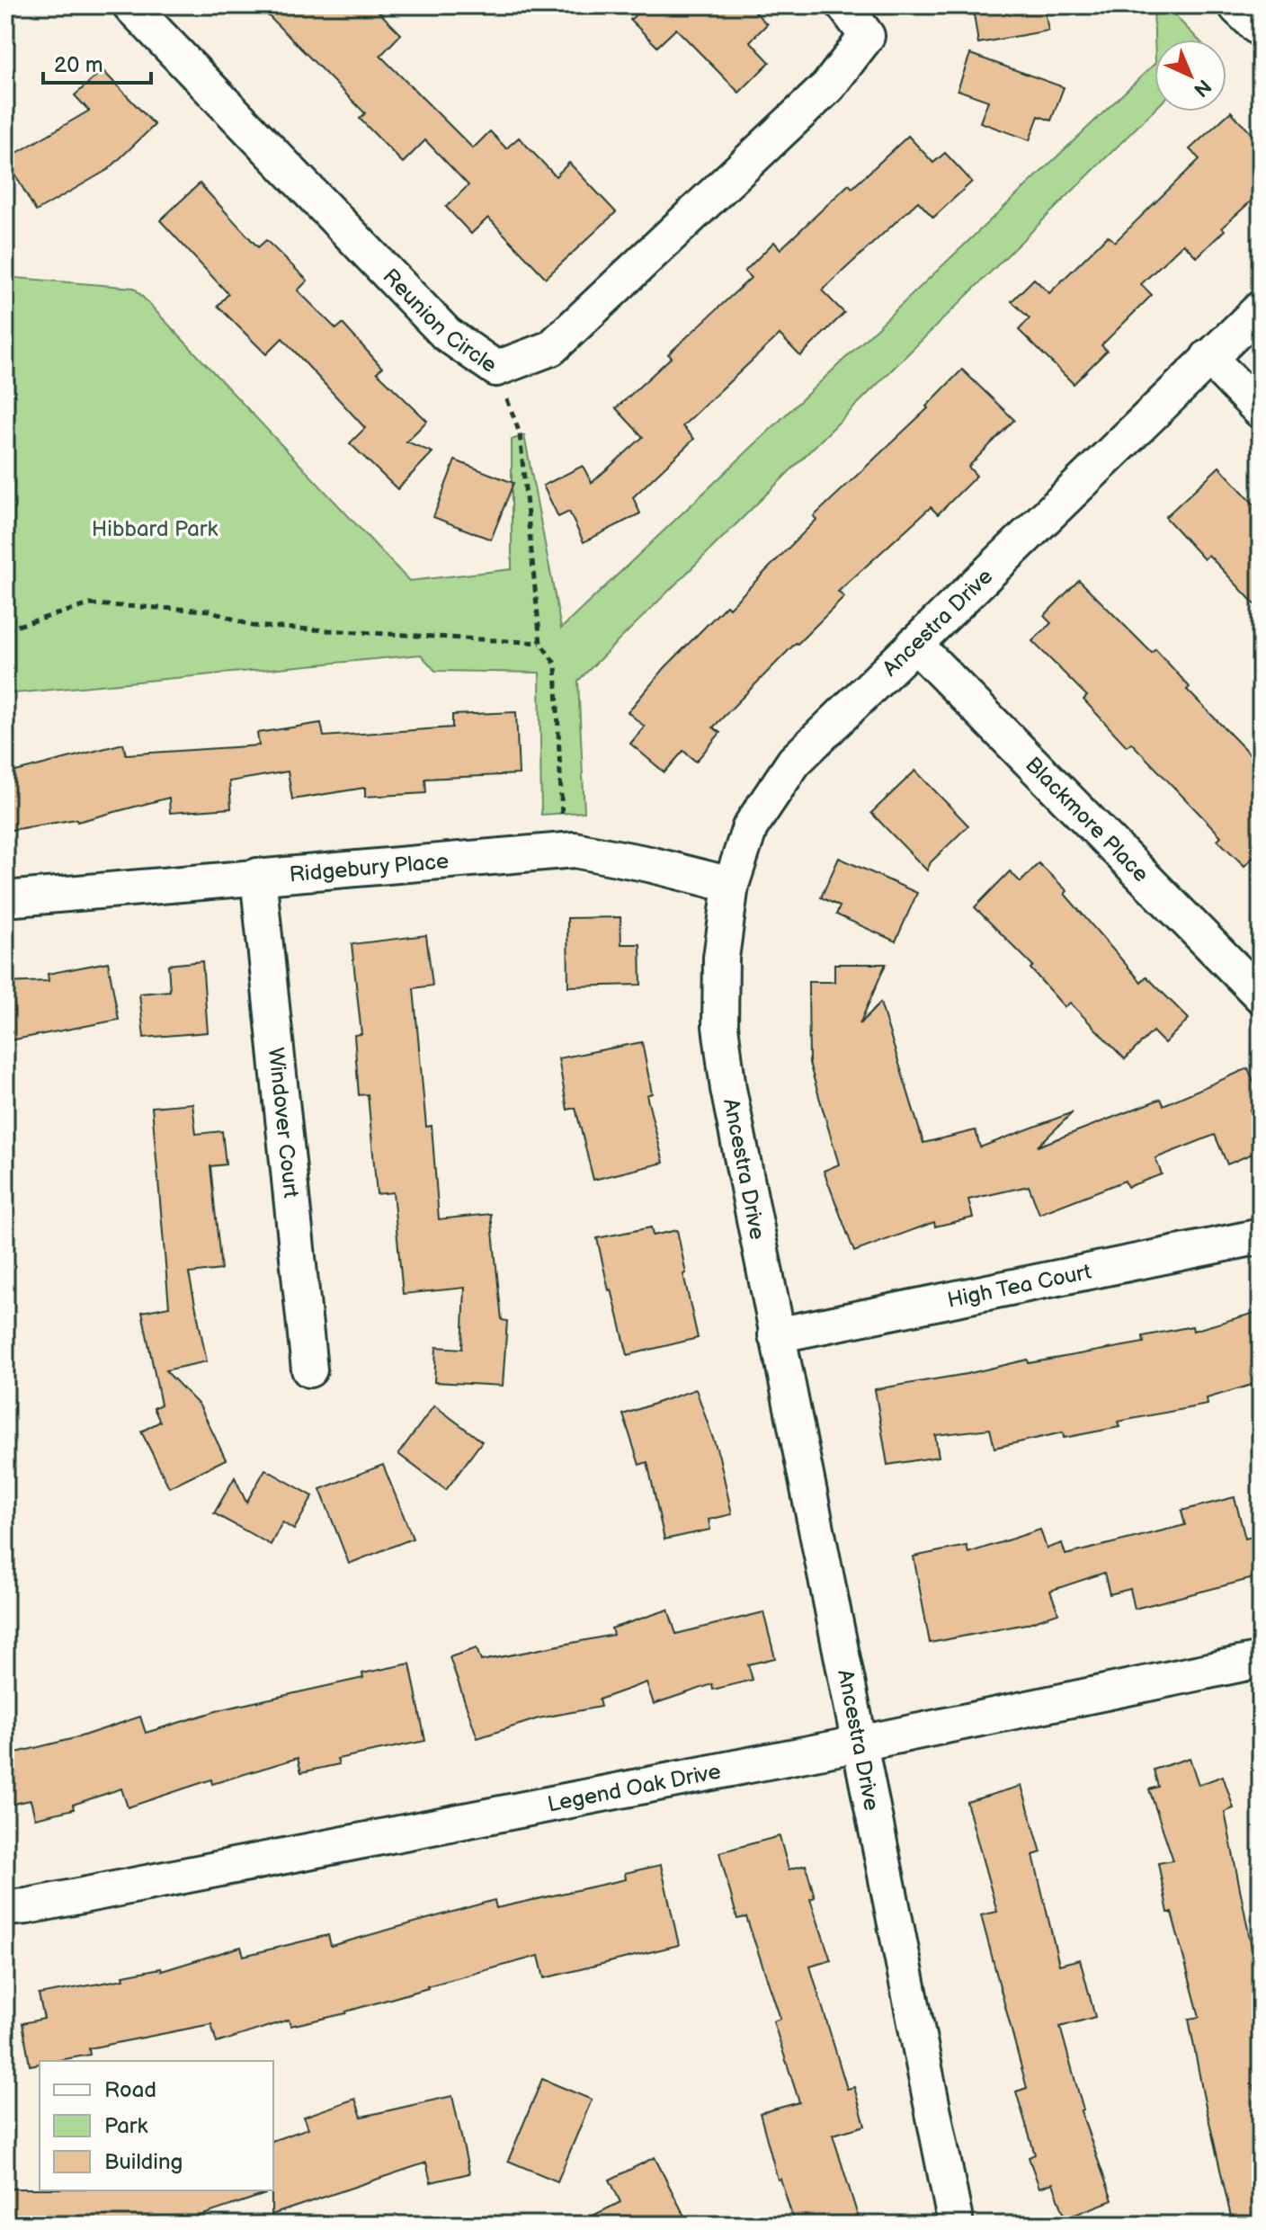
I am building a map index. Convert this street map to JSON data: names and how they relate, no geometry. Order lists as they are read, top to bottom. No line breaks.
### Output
{"streets":{"street":["Reunion Circle","Ancestra Drive","Blackmore Place","Ridgebury Place","Windover Court","High Tea Court","Legend Oak Drive"]},"crossings":[["Ancestra Drive","Blackmore Place"],["Ancestra Drive","Ridgebury Place"],["Ancestra Drive","High Tea Court"],["Ancestra Drive","Legend Oak Drive"],["Ridgebury Place","Windover Court"]],"parks":["Hibbard Park"],"legend":["Road","Park","Building"],"scale_bar":"20 m","north":"bottom right"}
